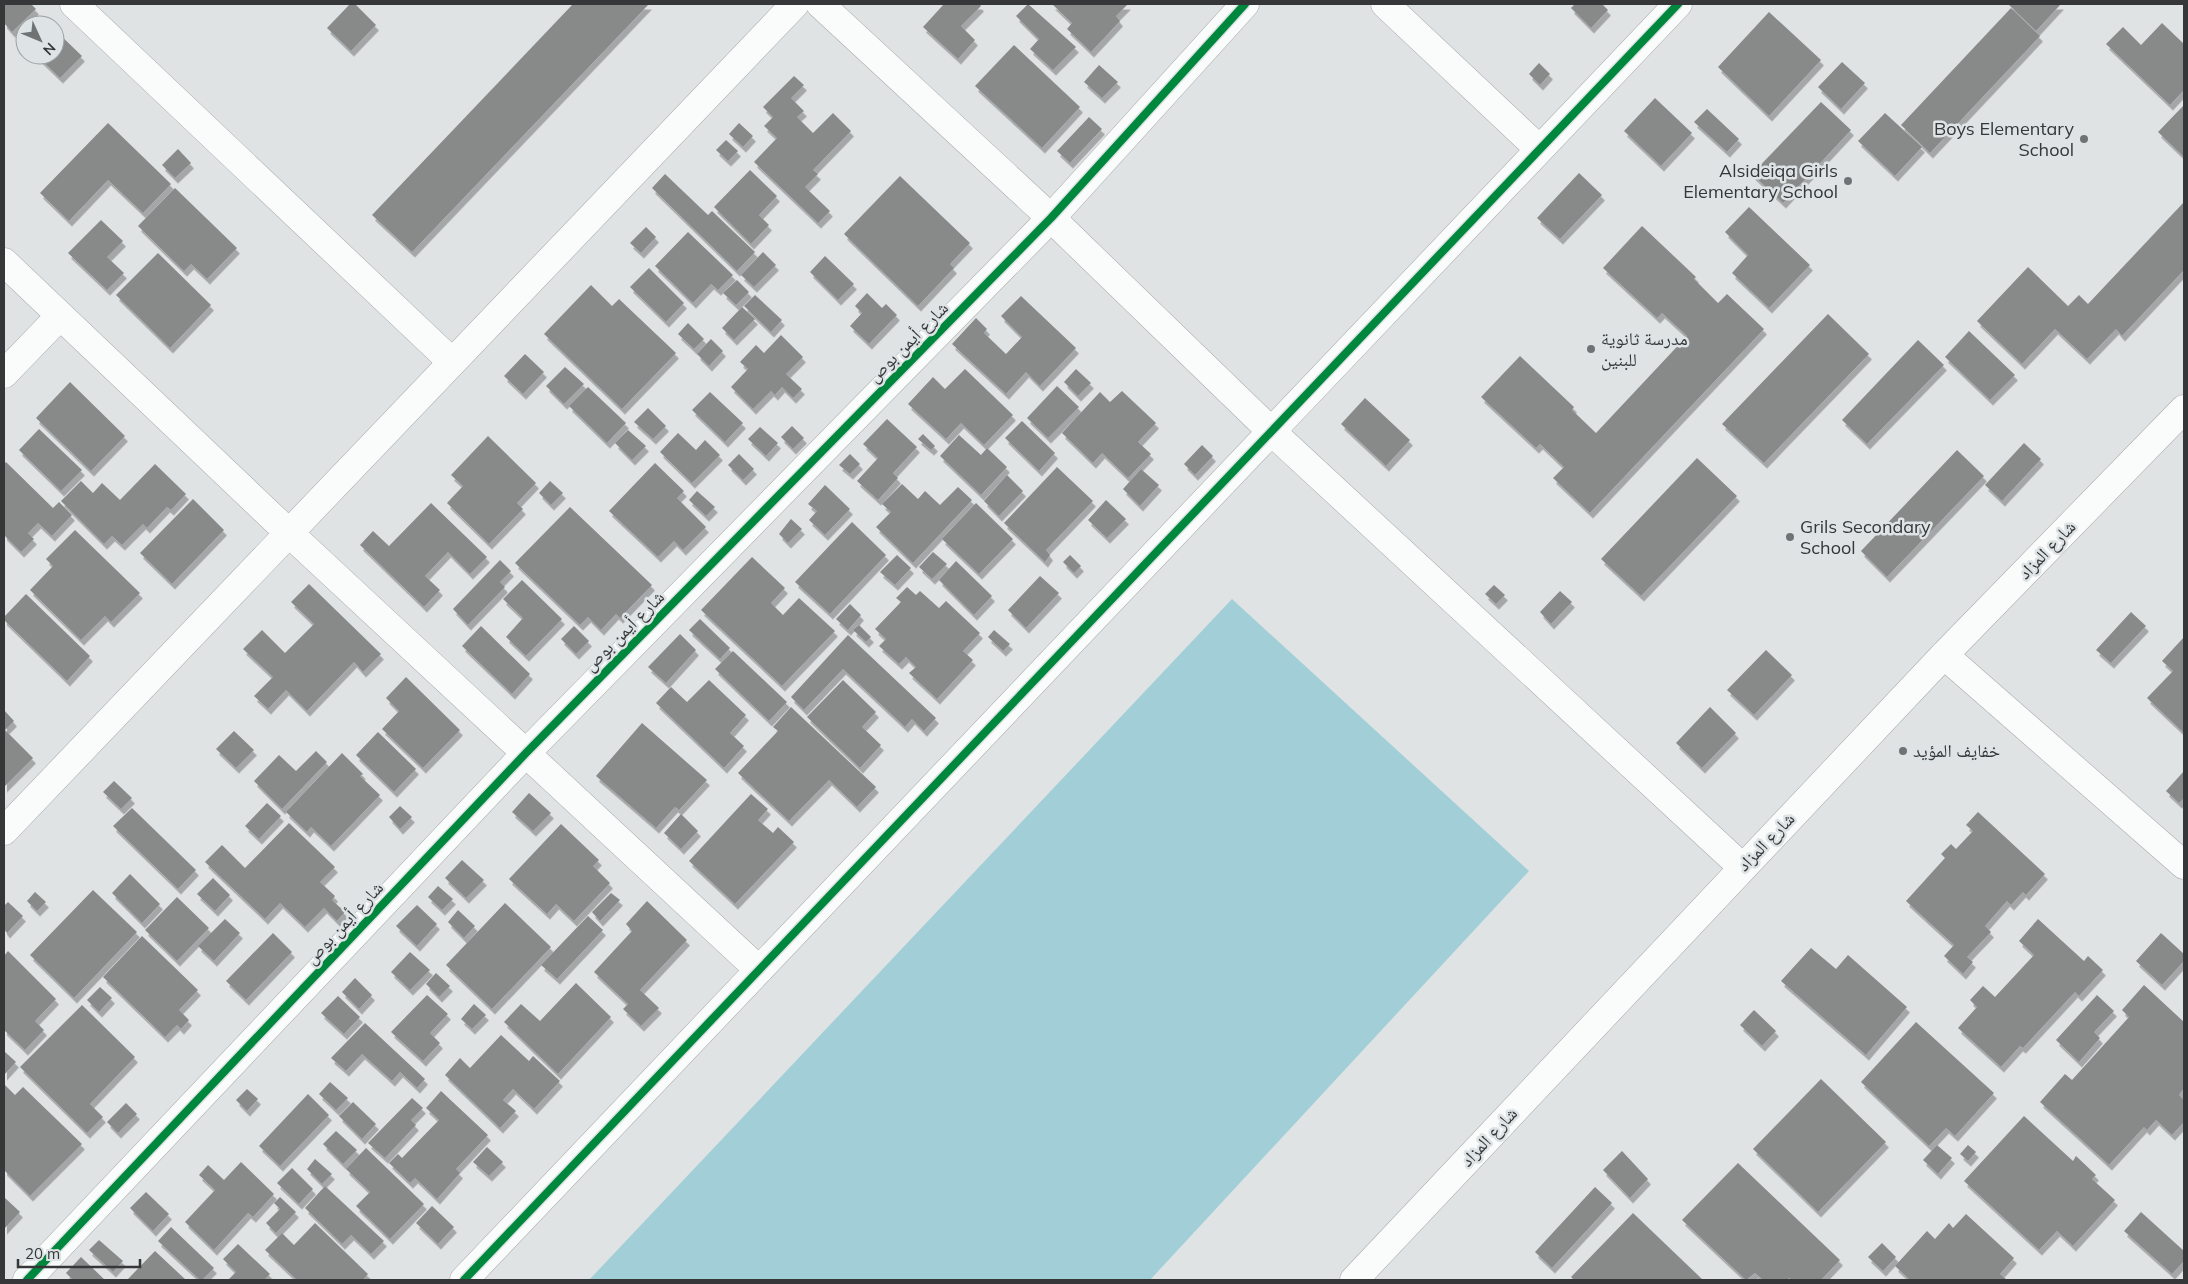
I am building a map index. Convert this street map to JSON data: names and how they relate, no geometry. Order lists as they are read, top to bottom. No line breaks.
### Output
{"streets":{"street":["شارع أيمن بوص","شارع المزاد"]},"places":["Boys Elementary School","Alsideiqa Girls Elementary School","مدرسة ثانوية للبنين","Grils Secondary School","خفايف المؤيد"],"scale_bar":"20 m","north":"bottom right"}
